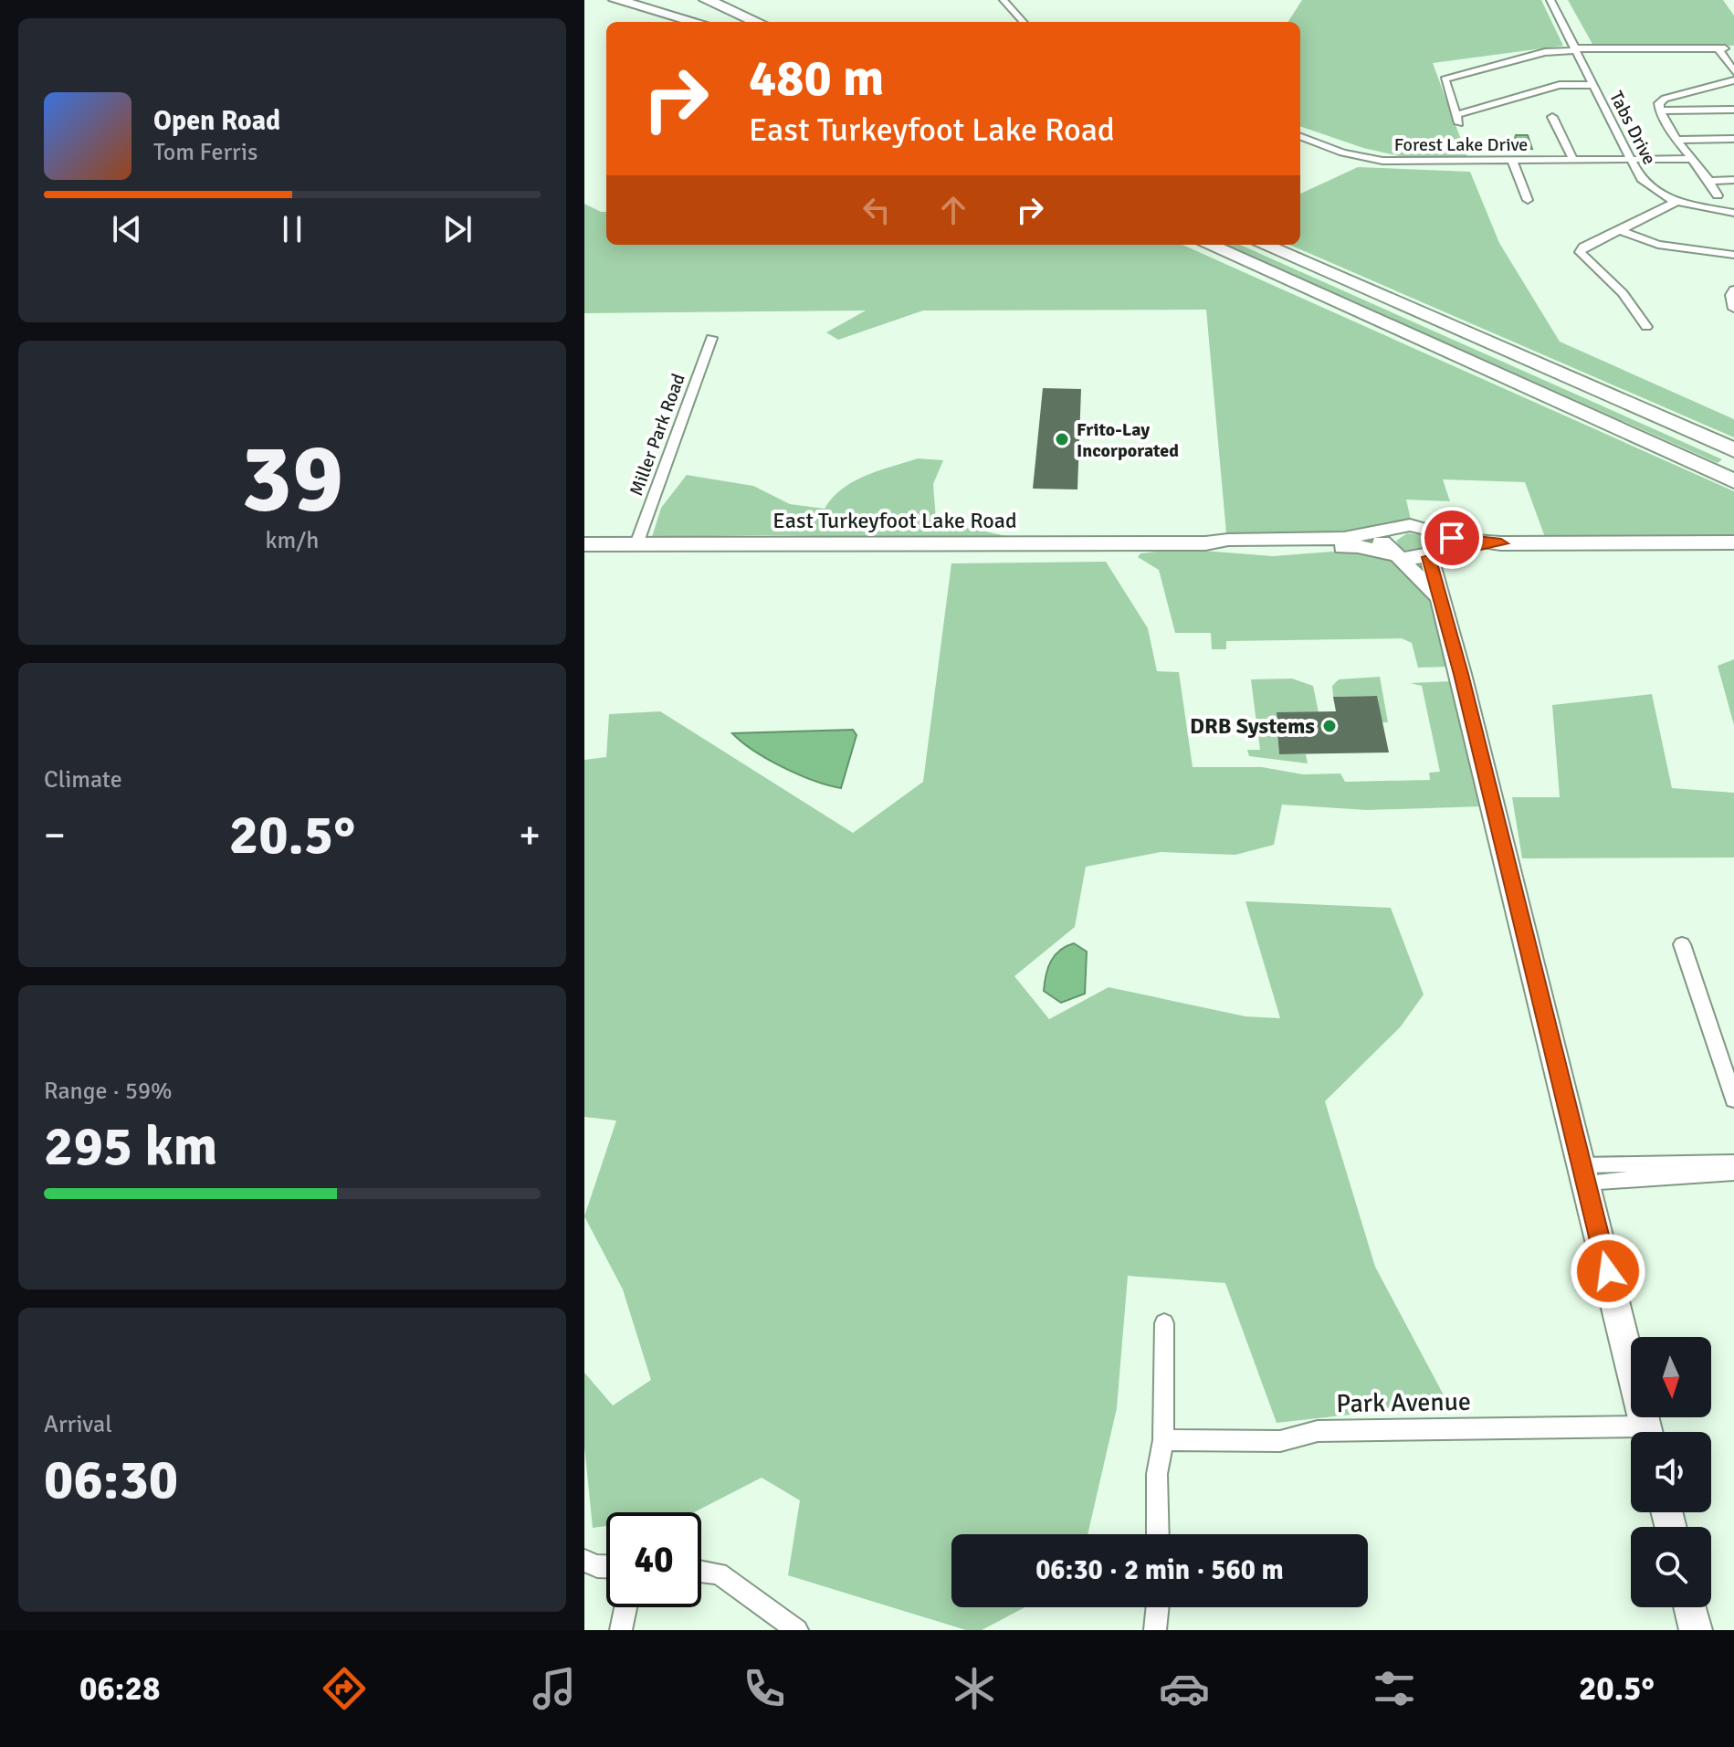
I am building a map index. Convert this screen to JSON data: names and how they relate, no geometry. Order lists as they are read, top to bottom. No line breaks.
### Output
{"streets":{"main road":["East Turkeyfoot Lake Road"],"street":["Tabs Drive","Forest Lake Drive","Miller Park Road","Park Avenue"]},"crossings":[["Tabs Drive","Forest Lake Drive"],["Miller Park Road","East Turkeyfoot Lake Road"]],"places":["Frito-Lay Incorporated","DRB Systems"],"north":"bottom","page":{"turn":["480 m","East Turkeyfoot Lake Road"],"song":["Open Road","Tom Ferris"],"tile":[["39","km/h"],"Climate",["Range · 59%","295 km"],["Arrival","06:30"]],"heat":["−","20.5°","+"],"limit":"40","trip":"06:30 · 2 min · 560 m","tabs":["06:28","20.5°"]}}
